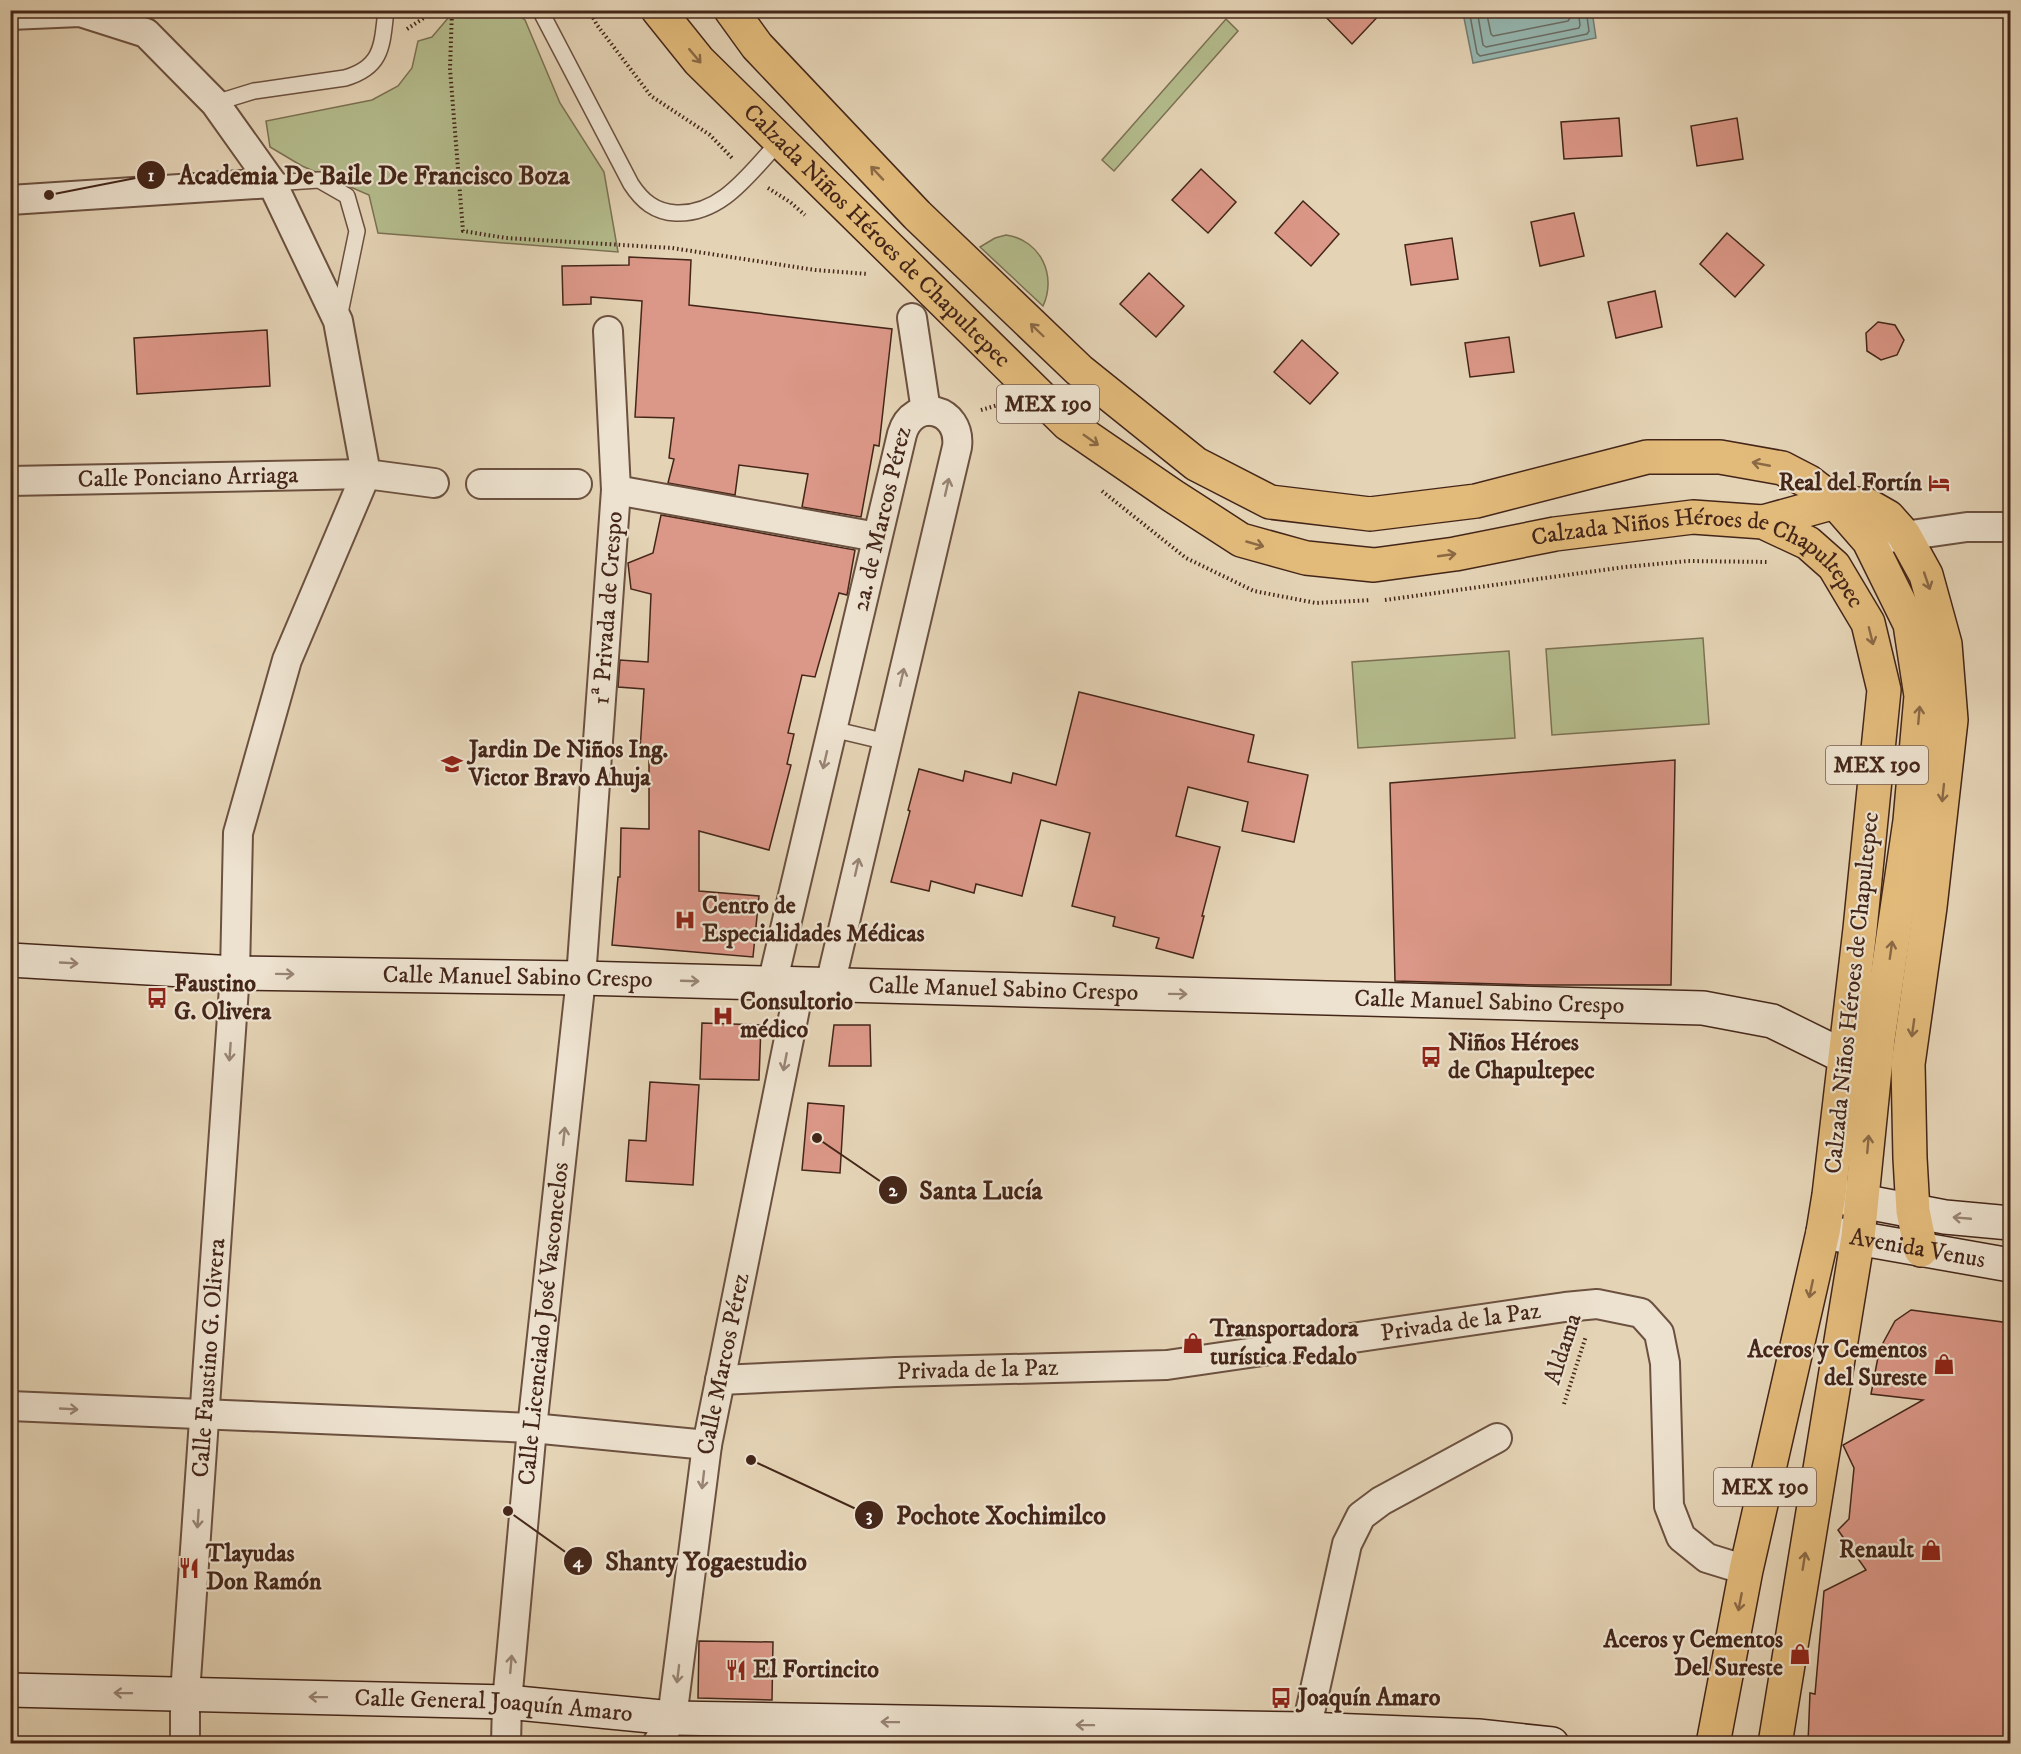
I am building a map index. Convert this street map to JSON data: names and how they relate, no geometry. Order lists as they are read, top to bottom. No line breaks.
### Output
{"streets":{"main road":["Calzada Niños Héroes de Chapultepec","MEX 190"],"street":["Calle Ponciano Arriaga","2a. de Marcos Pérez","1ª Privada de Crespo","Calle Manuel Sabino Crespo","Avenida Venus","Privada de la Paz","Calle Licenciado José Vasconcelos","Calle Faustino G. Olivera","Calle Marcos Pérez","Calle General Joaquín Amaro"],"path":["Aldama"]},"crossings":[["Calzada Niños Héroes de Chapultepec","Calle Manuel Sabino Crespo"],["Calzada Niños Héroes de Chapultepec","Avenida Venus"],["Calzada Niños Héroes de Chapultepec","Privada de la Paz"],["Calle Ponciano Arriaga","Calle Faustino G. Olivera"],["2a. de Marcos Pérez","Calle Manuel Sabino Crespo"],["2a. de Marcos Pérez","Calle Marcos Pérez"],["1ª Privada de Crespo","Calle Manuel Sabino Crespo"],["1ª Privada de Crespo","Calle Licenciado José Vasconcelos"],["Calle Manuel Sabino Crespo","Calle Licenciado José Vasconcelos"],["Calle Manuel Sabino Crespo","Calle Faustino G. Olivera"],["Calle Manuel Sabino Crespo","Calle Marcos Pérez"],["Privada de la Paz","Aldama"],["Privada de la Paz","Calle Marcos Pérez"],["Calle Licenciado José Vasconcelos","Calle General Joaquín Amaro"],["Calle Faustino G. Olivera","Calle General Joaquín Amaro"],["Calle Marcos Pérez","Calle General Joaquín Amaro"]],"one_way":["Calle Manuel Sabino Crespo","Calle Licenciado José Vasconcelos","Calle Faustino G. Olivera","Calle Marcos Pérez"],"places":{"other":["Academia De Baile De Francisco Boza","Santa Lucía","Pochote Xochimilco","Shanty Yogaestudio"],"hotel":["Real del Fortín"],"school or university":["Jardin De Niños Ing. Victor Bravo Ahuja"],"hospital":["Centro de Especialidades Médicas","Consultorio médico"],"bus stop":["Faustino G. Olivera","Niños Héroes de Chapultepec","Joaquín Amaro"],"shop":["Transportadora turística Fedalo","Aceros y Cementos del Sureste","Renault","Aceros y Cementos Del Sureste"],"restaurant":["Tlayudas Don Ramón","El Fortincito"]}}
